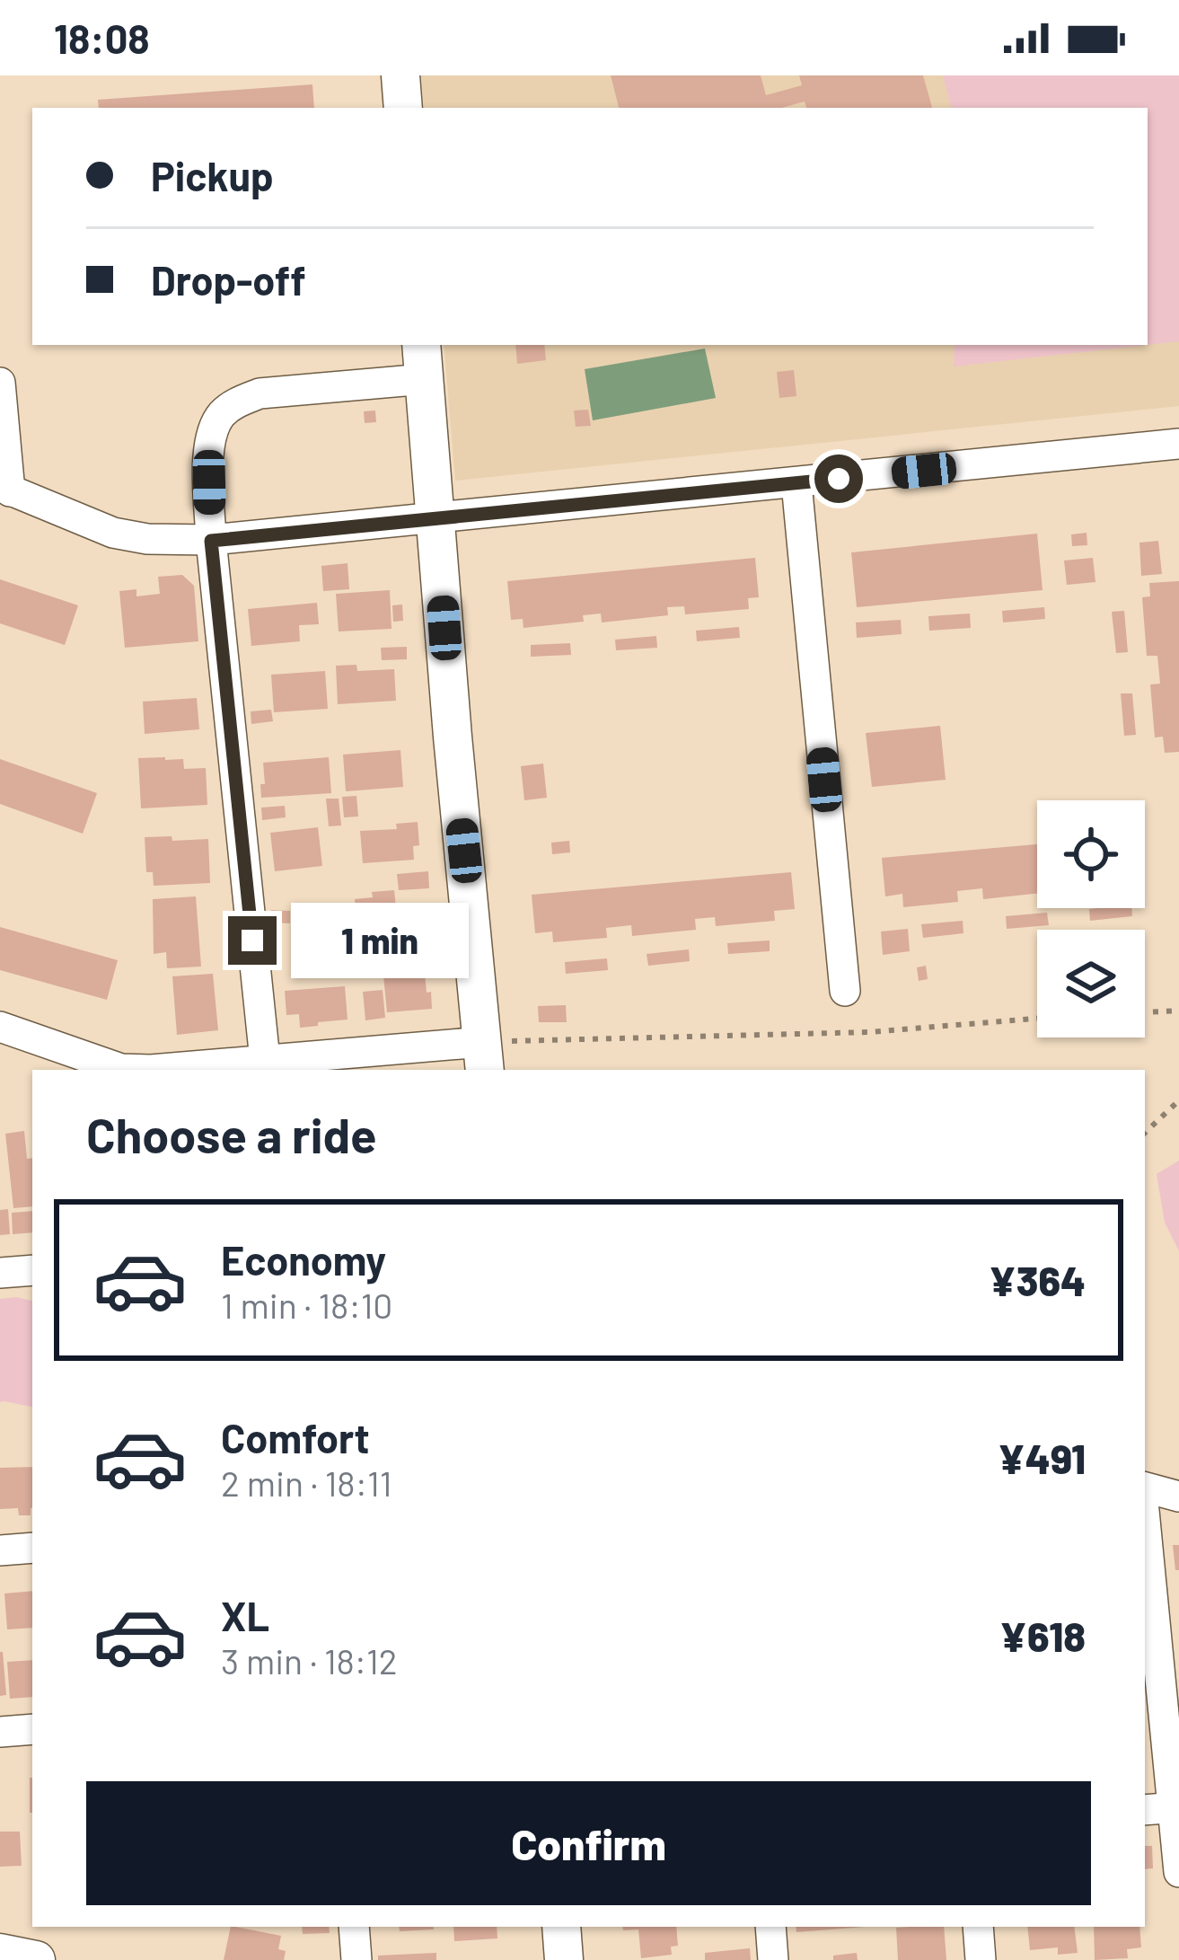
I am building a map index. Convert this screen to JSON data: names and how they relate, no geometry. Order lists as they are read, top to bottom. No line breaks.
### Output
{"page":{"status":"18:08","banner":["Pickup","Drop-off"],"bubble":"1 min","heading":"Choose a ride","list":[{"name":"Economy","note":"1 min · 18:10","value":"¥364"},{"name":"Comfort","note":"2 min · 18:11","value":"¥491"},{"name":"XL","note":"3 min · 18:12","value":"¥618"}],"buttons":"Confirm"}}
